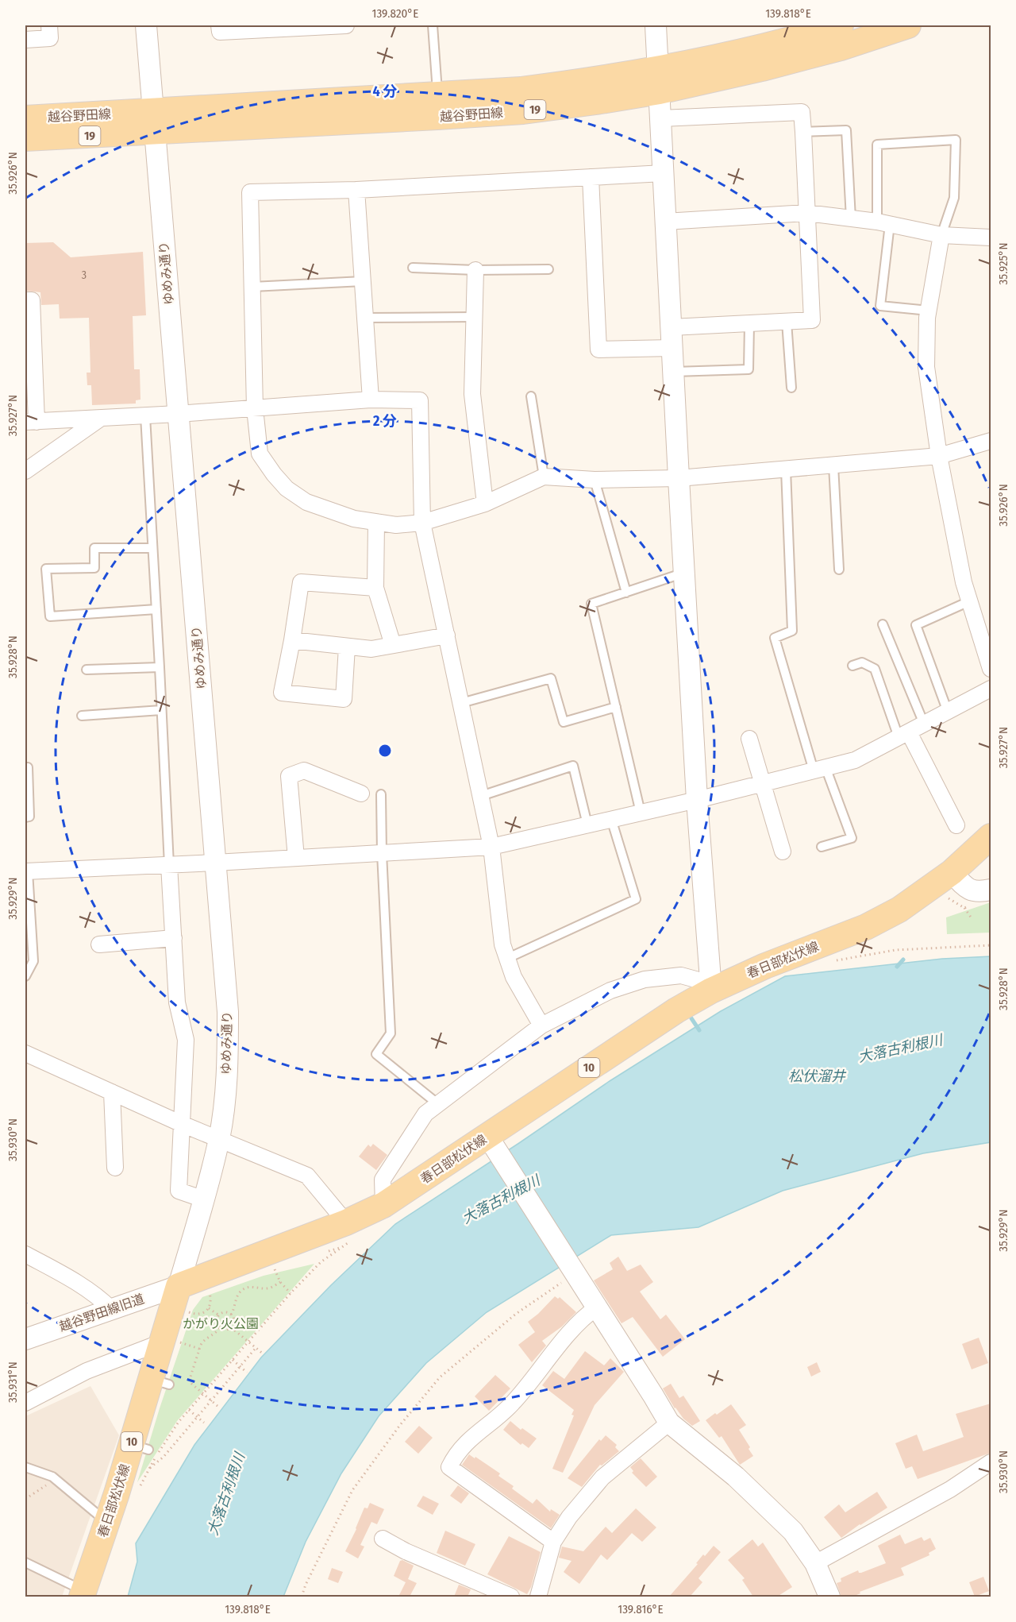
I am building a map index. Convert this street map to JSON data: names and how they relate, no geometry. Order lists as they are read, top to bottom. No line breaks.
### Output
{"streets":{"main road":["19","越谷野田線","春日部松伏線","10"],"street":["ゆめみ通り","越谷野田線旧道"]},"crossings":[["越谷野田線","ゆめみ通り"],["ゆめみ通り","春日部松伏線"],["ゆめみ通り","越谷野田線旧道"],["春日部松伏線","越谷野田線旧道"]],"water":["大落古利根川","松伏溜井"],"parks":["かがり火公園"],"house_numbers":["3"],"coordinates":["139.820°E","139.818°E","35.926°N","35.925°N","35.927°N","35.928°N","35.929°N","35.930°N","35.931°N","139.816°E"],"rings":["4 分","2 分"]}
